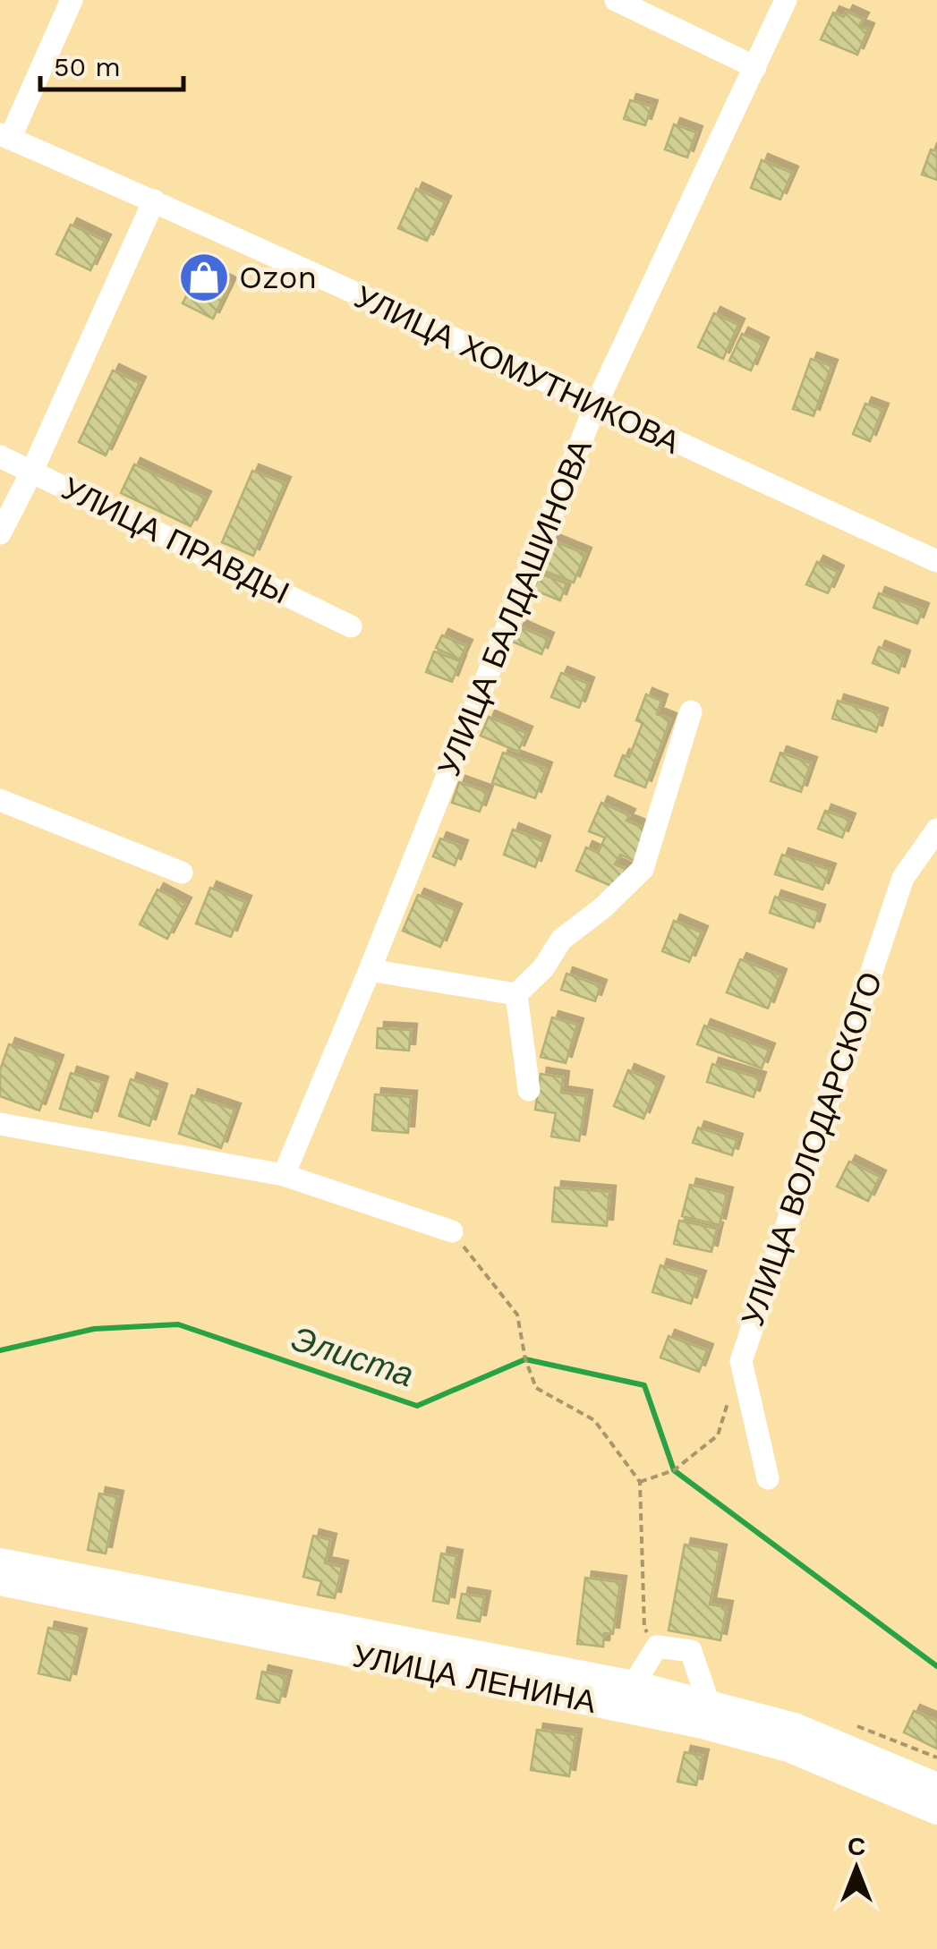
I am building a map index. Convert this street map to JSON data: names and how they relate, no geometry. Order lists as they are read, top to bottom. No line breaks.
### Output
{"streets":{"main road":["УЛИЦА ЛЕНИНА"],"street":["УЛИЦА ХОМУТНИКОВА","УЛИЦА ПРАВДЫ","УЛИЦА БАЛДАШИНОВА","УЛИЦА ВОЛОДАРСКОГО"]},"crossings":[["УЛИЦА ХОМУТНИКОВА","УЛИЦА БАЛДАШИНОВА"]],"water":["Элиста"],"places":{"shop":["Ozon"]},"scale_bar":"50 m","north":"top"}
